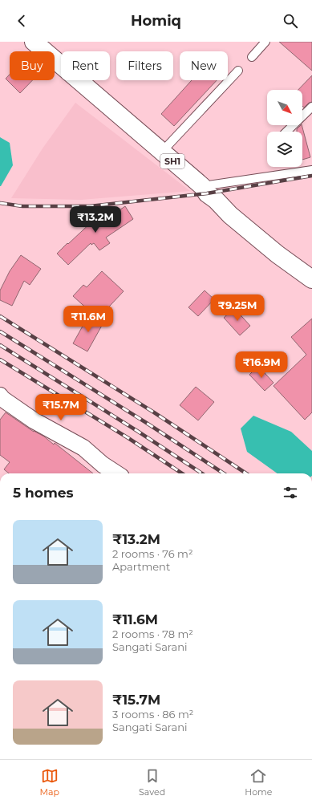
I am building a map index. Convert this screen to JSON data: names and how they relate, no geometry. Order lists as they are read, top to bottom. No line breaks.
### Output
{"streets":{"main road":["SH1"]},"north":"bottom right","page":{"header":"Homiq","chip":["Buy","Rent","Filters","New"],"price":["₹13.2M","₹9.25M","₹11.6M","₹16.9M","₹15.7M"],"heading":"5 homes","list":[{"name":"₹13.2M","note":"2 rooms · 76 m² · Apartment"},{"name":"₹11.6M","note":"2 rooms · 78 m² · Sangati Sarani"},{"name":"₹15.7M","note":"3 rooms · 86 m² · Sangati Sarani"}],"tabs":["Map","Saved","Home"]}}
